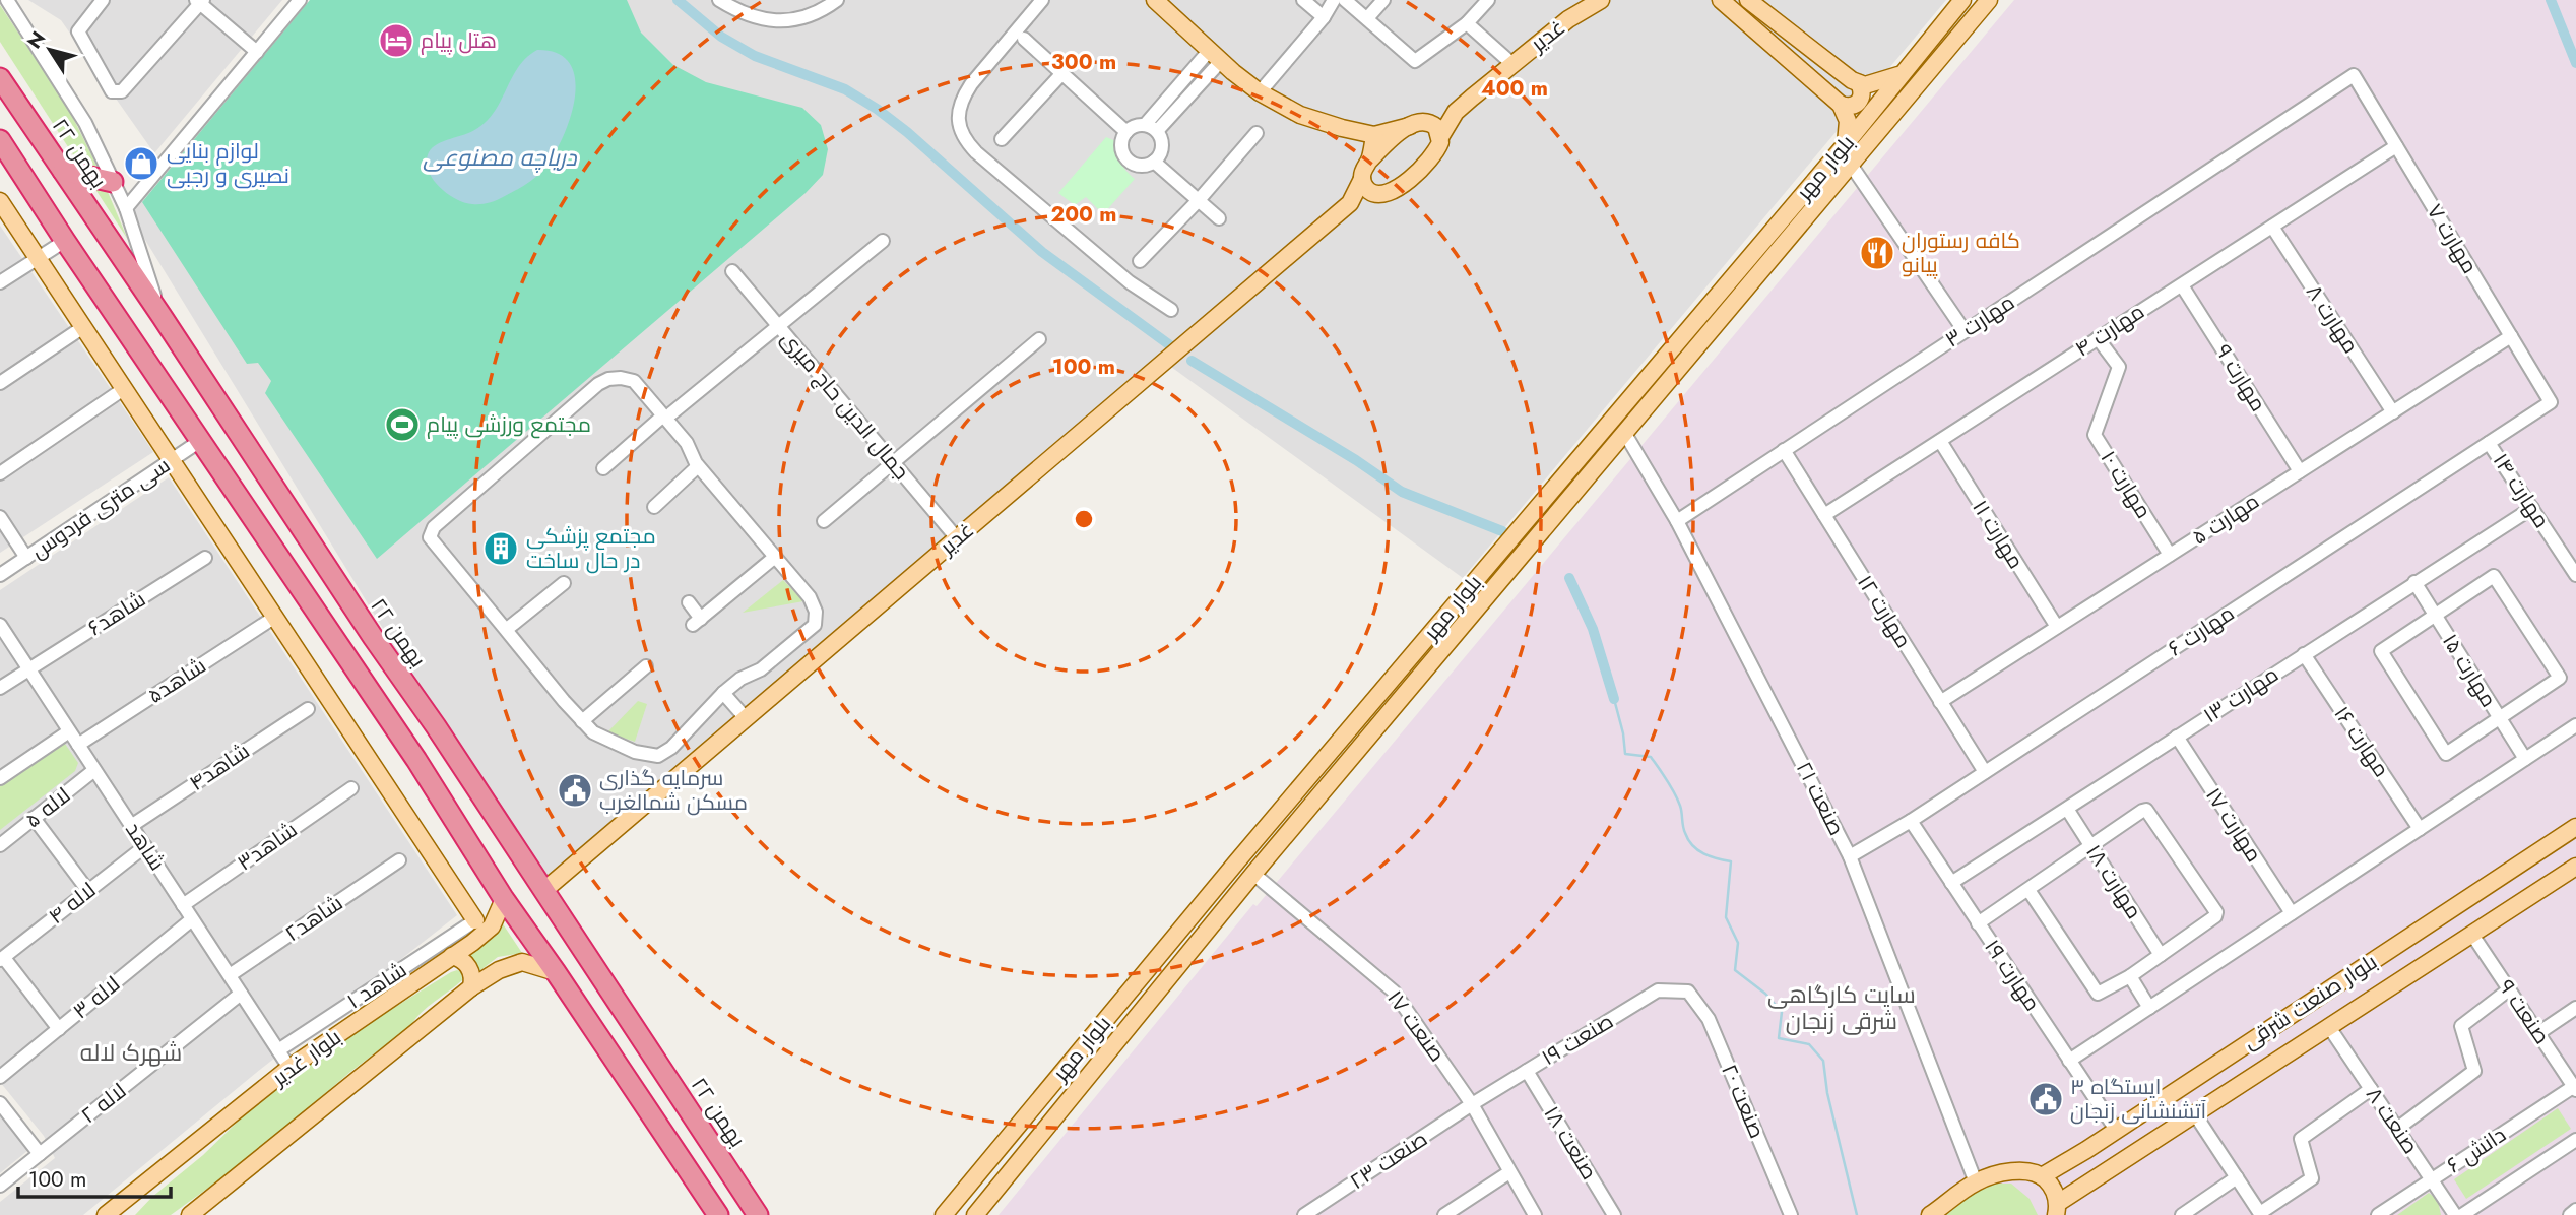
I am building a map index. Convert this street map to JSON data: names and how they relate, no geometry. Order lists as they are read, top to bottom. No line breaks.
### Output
{"streets":{"highway":["۲۲ بهمن"],"main road":["غدیر","بلوار مهر","بلوار صنعت شرقی","بلوار غدیر"],"street":["مهارت ۷","مهارت ۸","مهارت ۳","مهارت ۴","مهارت ۹","جمال الدین حاج میری","مهارت ۱۰","مهارت ۱۴","سی متری فردوس","مهارت ۵","مهارت ۱۱","مهارت ۱۲","شاهد۶","مهارت ۶","مهارت ۱۵","شاهد۵","مهارت ۱۳","مهارت ۱۶","شاهد۴","صنعت ۲۱","لاله ۵","مهارت ۱۷","شاهد","شاهد۳","مهارت ۱۸","لاله ۴","شاهد۲","مهارت ۱۹","شاهد ۱","لاله ۳","صنعت ۹","صنعت ۱۷","صنعت ۱۹","صنعت ۲۰","لاله ۲","صنعت ۸","صنعت ۱۸","دانش ۶","صنعت ۲۳"]},"crossings":[["غدیر","۲۲ بهمن"],["غدیر","جمال الدین حاج میری"],["بلوار مهر","صنعت ۲۱"],["بلوار مهر","صنعت ۱۷"],["مهارت ۷","مهارت ۳"],["مهارت ۷","مهارت ۴"],["مهارت ۷","مهارت ۵"],["مهارت ۷","مهارت ۶"],["مهارت ۸","مهارت ۴"],["مهارت ۸","مهارت ۵"],["مهارت ۳","مهارت ۱۲"],["مهارت ۳","صنعت ۲۱"],["مهارت ۴","مهارت ۹"],["مهارت ۴","مهارت ۱۰"],["مهارت ۴","مهارت ۱۱"],["مهارت ۴","مهارت ۱۲"],["مهارت ۹","مهارت ۵"],["مهارت ۱۰","مهارت ۵"],["مهارت ۱۴","مهارت ۶"],["مهارت ۱۴","مهارت ۱۳"],["مهارت ۵","مهارت ۱۱"],["مهارت ۵","مهارت ۱۲"],["مهارت ۱۲","مهارت ۶"],["شاهد۶","شاهد"],["مهارت ۶","صنعت ۲۱"],["مهارت ۶","مهارت ۱۹"],["مهارت ۱۵","مهارت ۱۳"],["شاهد۵","شاهد"],["مهارت ۱۳","مهارت ۱۶"],["مهارت ۱۳","مهارت ۱۷"],["مهارت ۱۳","مهارت ۱۸"],["مهارت ۱۳","مهارت ۱۹"],["شاهد۴","شاهد"],["لاله ۵","شاهد"],["شاهد","شاهد۳"],["شاهد","لاله ۴"],["شاهد","شاهد۲"],["شاهد","شاهد ۱"],["شاهد","لاله ۳"],["شاهد","بلوار غدیر"],["شاهد","لاله ۲"],["مهارت ۱۹","بلوار صنعت شرقی"],["بلوار صنعت شرقی","صنعت ۹"],["بلوار صنعت شرقی","صنعت ۸"],["صنعت ۹","دانش ۶"],["صنعت ۱۷","صنعت ۱۹"],["صنعت ۱۷","صنعت ۲۳"],["صنعت ۱۹","صنعت ۲۰"],["صنعت ۱۹","صنعت ۱۸"],["صنعت ۱۹","صنعت ۲۳"],["صنعت ۸","دانش ۶"]],"districts":["سایت کارگاهی شرقی زنجان","شهرک لاله"],"water":["دریاچه مصنوعی"],"places":{"hotel":["هتل پیام"],"shop":["لوازم بنایی نصیری و رجبی"],"restaurant":["كافه رستوران پيانو"],"sports":["مجتمع ورزشی پیام"],"building":["مجتمع پزشکی در حال ساخت"],"public building":["سرمایه گذاری مسکن شمالغرب","ایستگاه ۳ آتشنشانی زنجان"]},"scale_bar":"100 m","north":"top left","rings":["300 m","400 m","200 m","100 m"]}
